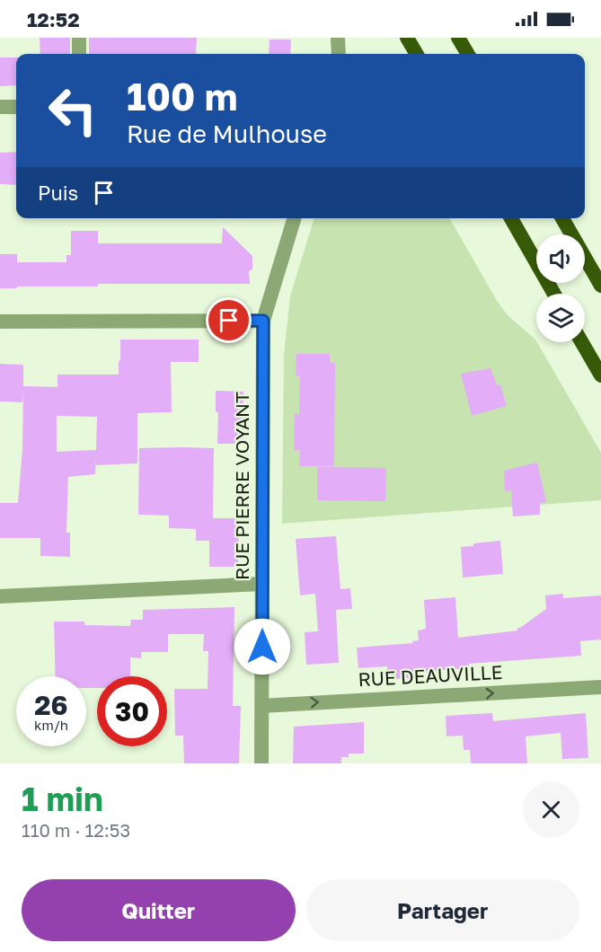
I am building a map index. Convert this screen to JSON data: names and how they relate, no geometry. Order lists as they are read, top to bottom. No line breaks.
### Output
{"streets":{"street":["RUE PIERRE VOYANT","RUE DEAUVILLE"]},"crossings":[["RUE PIERRE VOYANT","RUE DEAUVILLE"]],"one_way":["RUE DEAUVILLE"],"page":{"status":"12:52","turn":["100 m","Rue de Mulhouse"],"then":"Puis","speed":"26 km/h","limit":"30","heading":["1 min","110 m · 12:53"],"buttons":["Quitter","Partager"]}}
